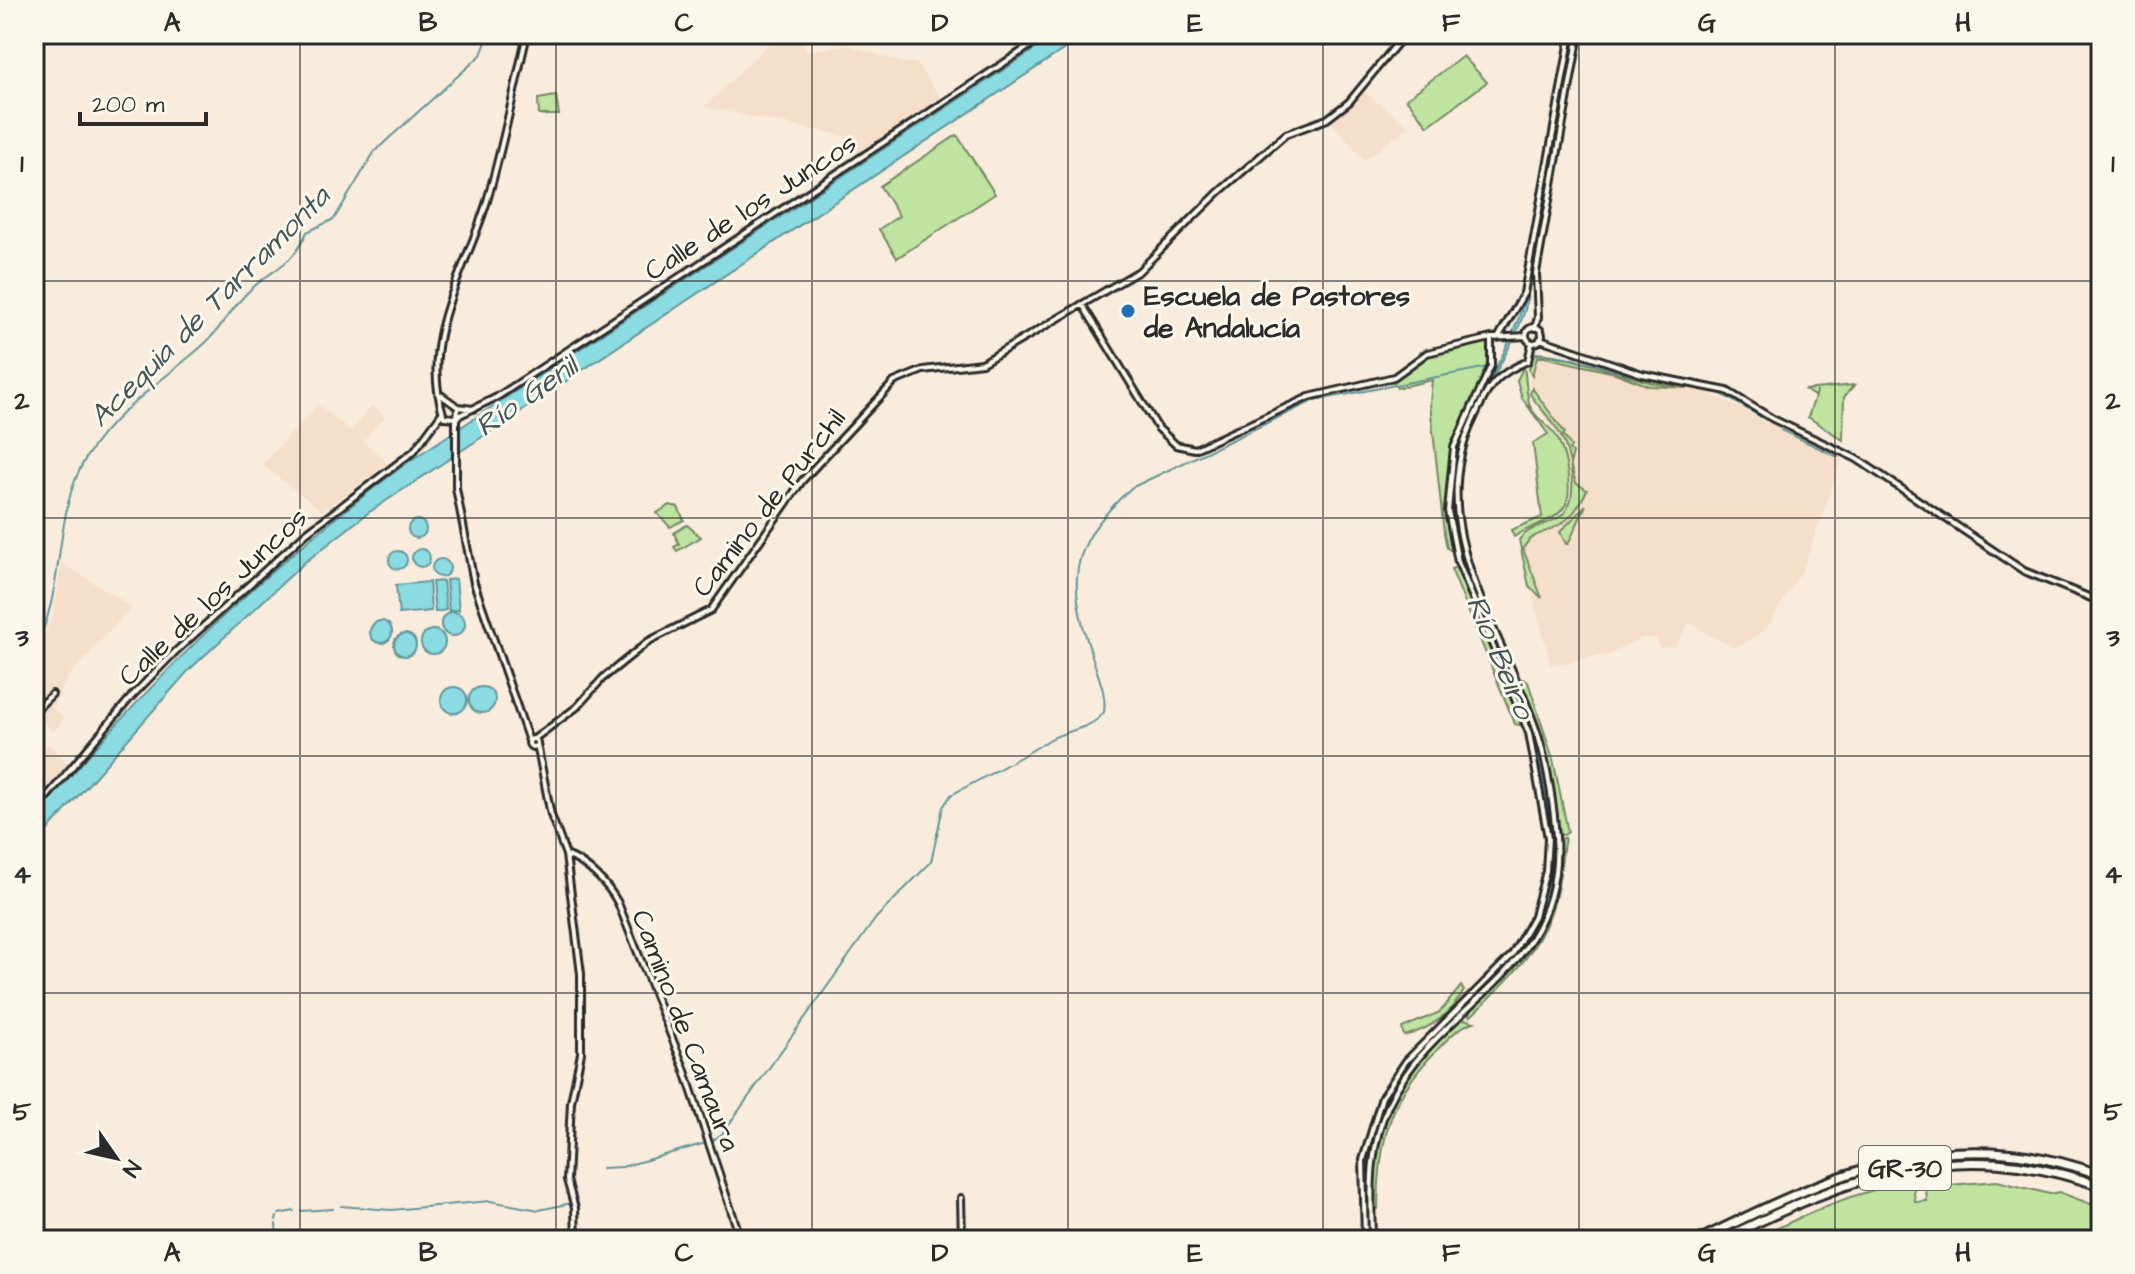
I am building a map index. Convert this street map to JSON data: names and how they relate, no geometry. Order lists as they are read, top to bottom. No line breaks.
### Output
{"streets":{"highway":["GR-30"],"street":["Calle de los Juncos","Camino de Purchil","Camino de Camaura"]},"water":["Acequia de Tarramonta","Río Genil","Río Beiro"],"places":["Escuela de Pastores de Andalucía"],"scale_bar":"200 m","north":"bottom right","grid":{"columns":["A","B","C","D","E","F","G","H"],"rows":["1","2","3","4","5"]}}
